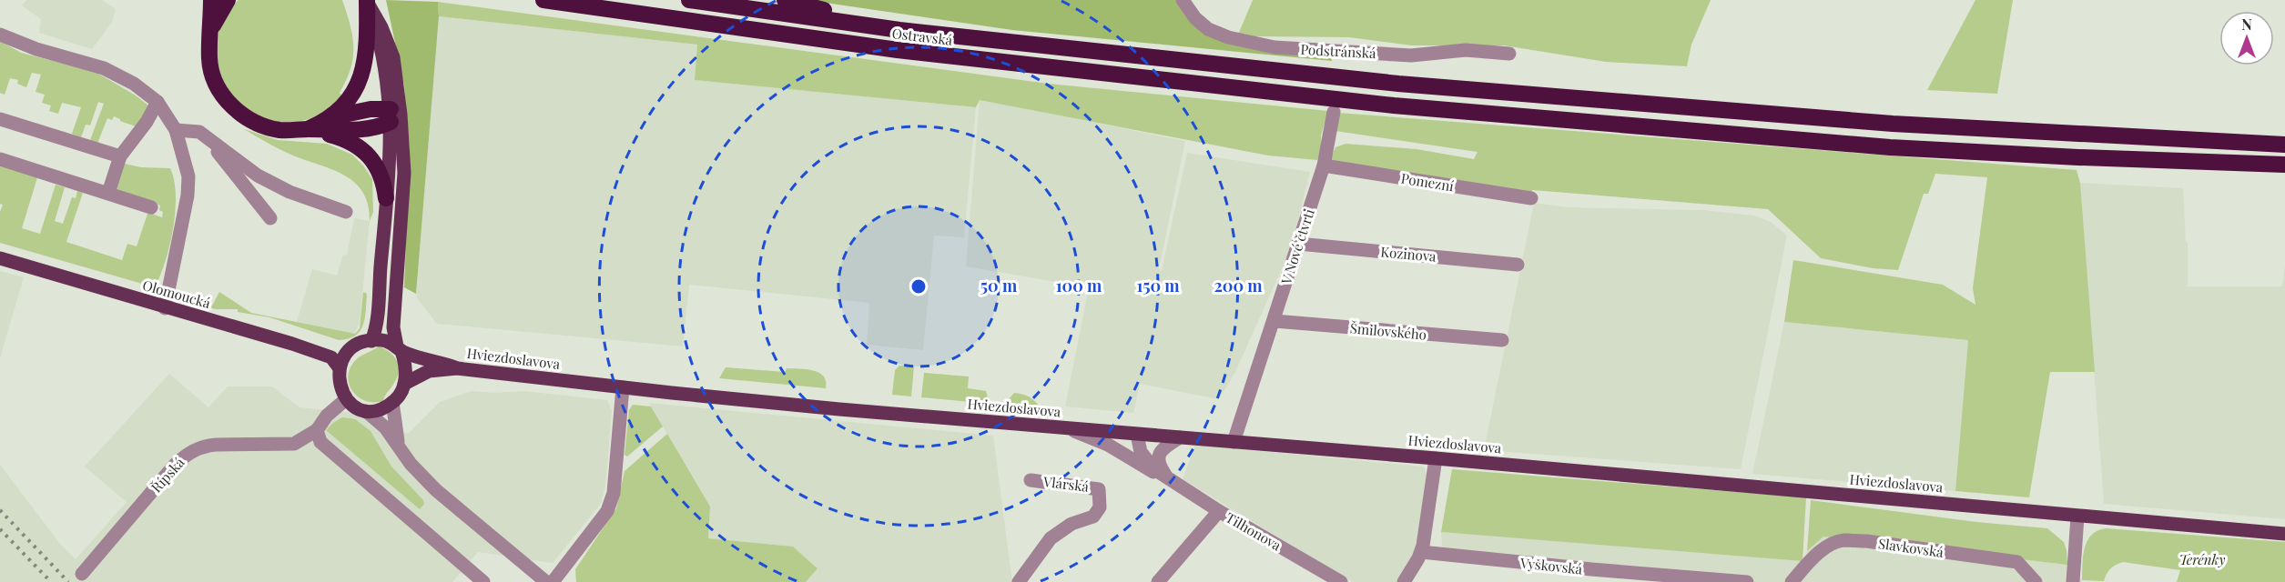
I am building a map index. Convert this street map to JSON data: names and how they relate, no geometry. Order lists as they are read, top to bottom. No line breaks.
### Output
{"streets":{"highway":["Ostravská"],"main road":["Olomoucká","Hviezdoslavova"],"street":["Podstránská","Pomezní","V Nové čtvrti","Kozinova","Šmilovského","Řípská","Vlárská","Tilhonova","Slavkovská","Vyškovská"]},"crossings":[["Pomezní","V Nové čtvrti"],["V Nové čtvrti","Kozinova"],["V Nové čtvrti","Šmilovského"],["V Nové čtvrti","Hviezdoslavova"],["Olomoucká","Hviezdoslavova"],["Olomoucká","Řípská"],["Hviezdoslavova","Řípská"],["Hviezdoslavova","Tilhonova"]],"parks":["Terénky"],"north":"top","rings":["50 m","100 m","150 m","200 m"]}
